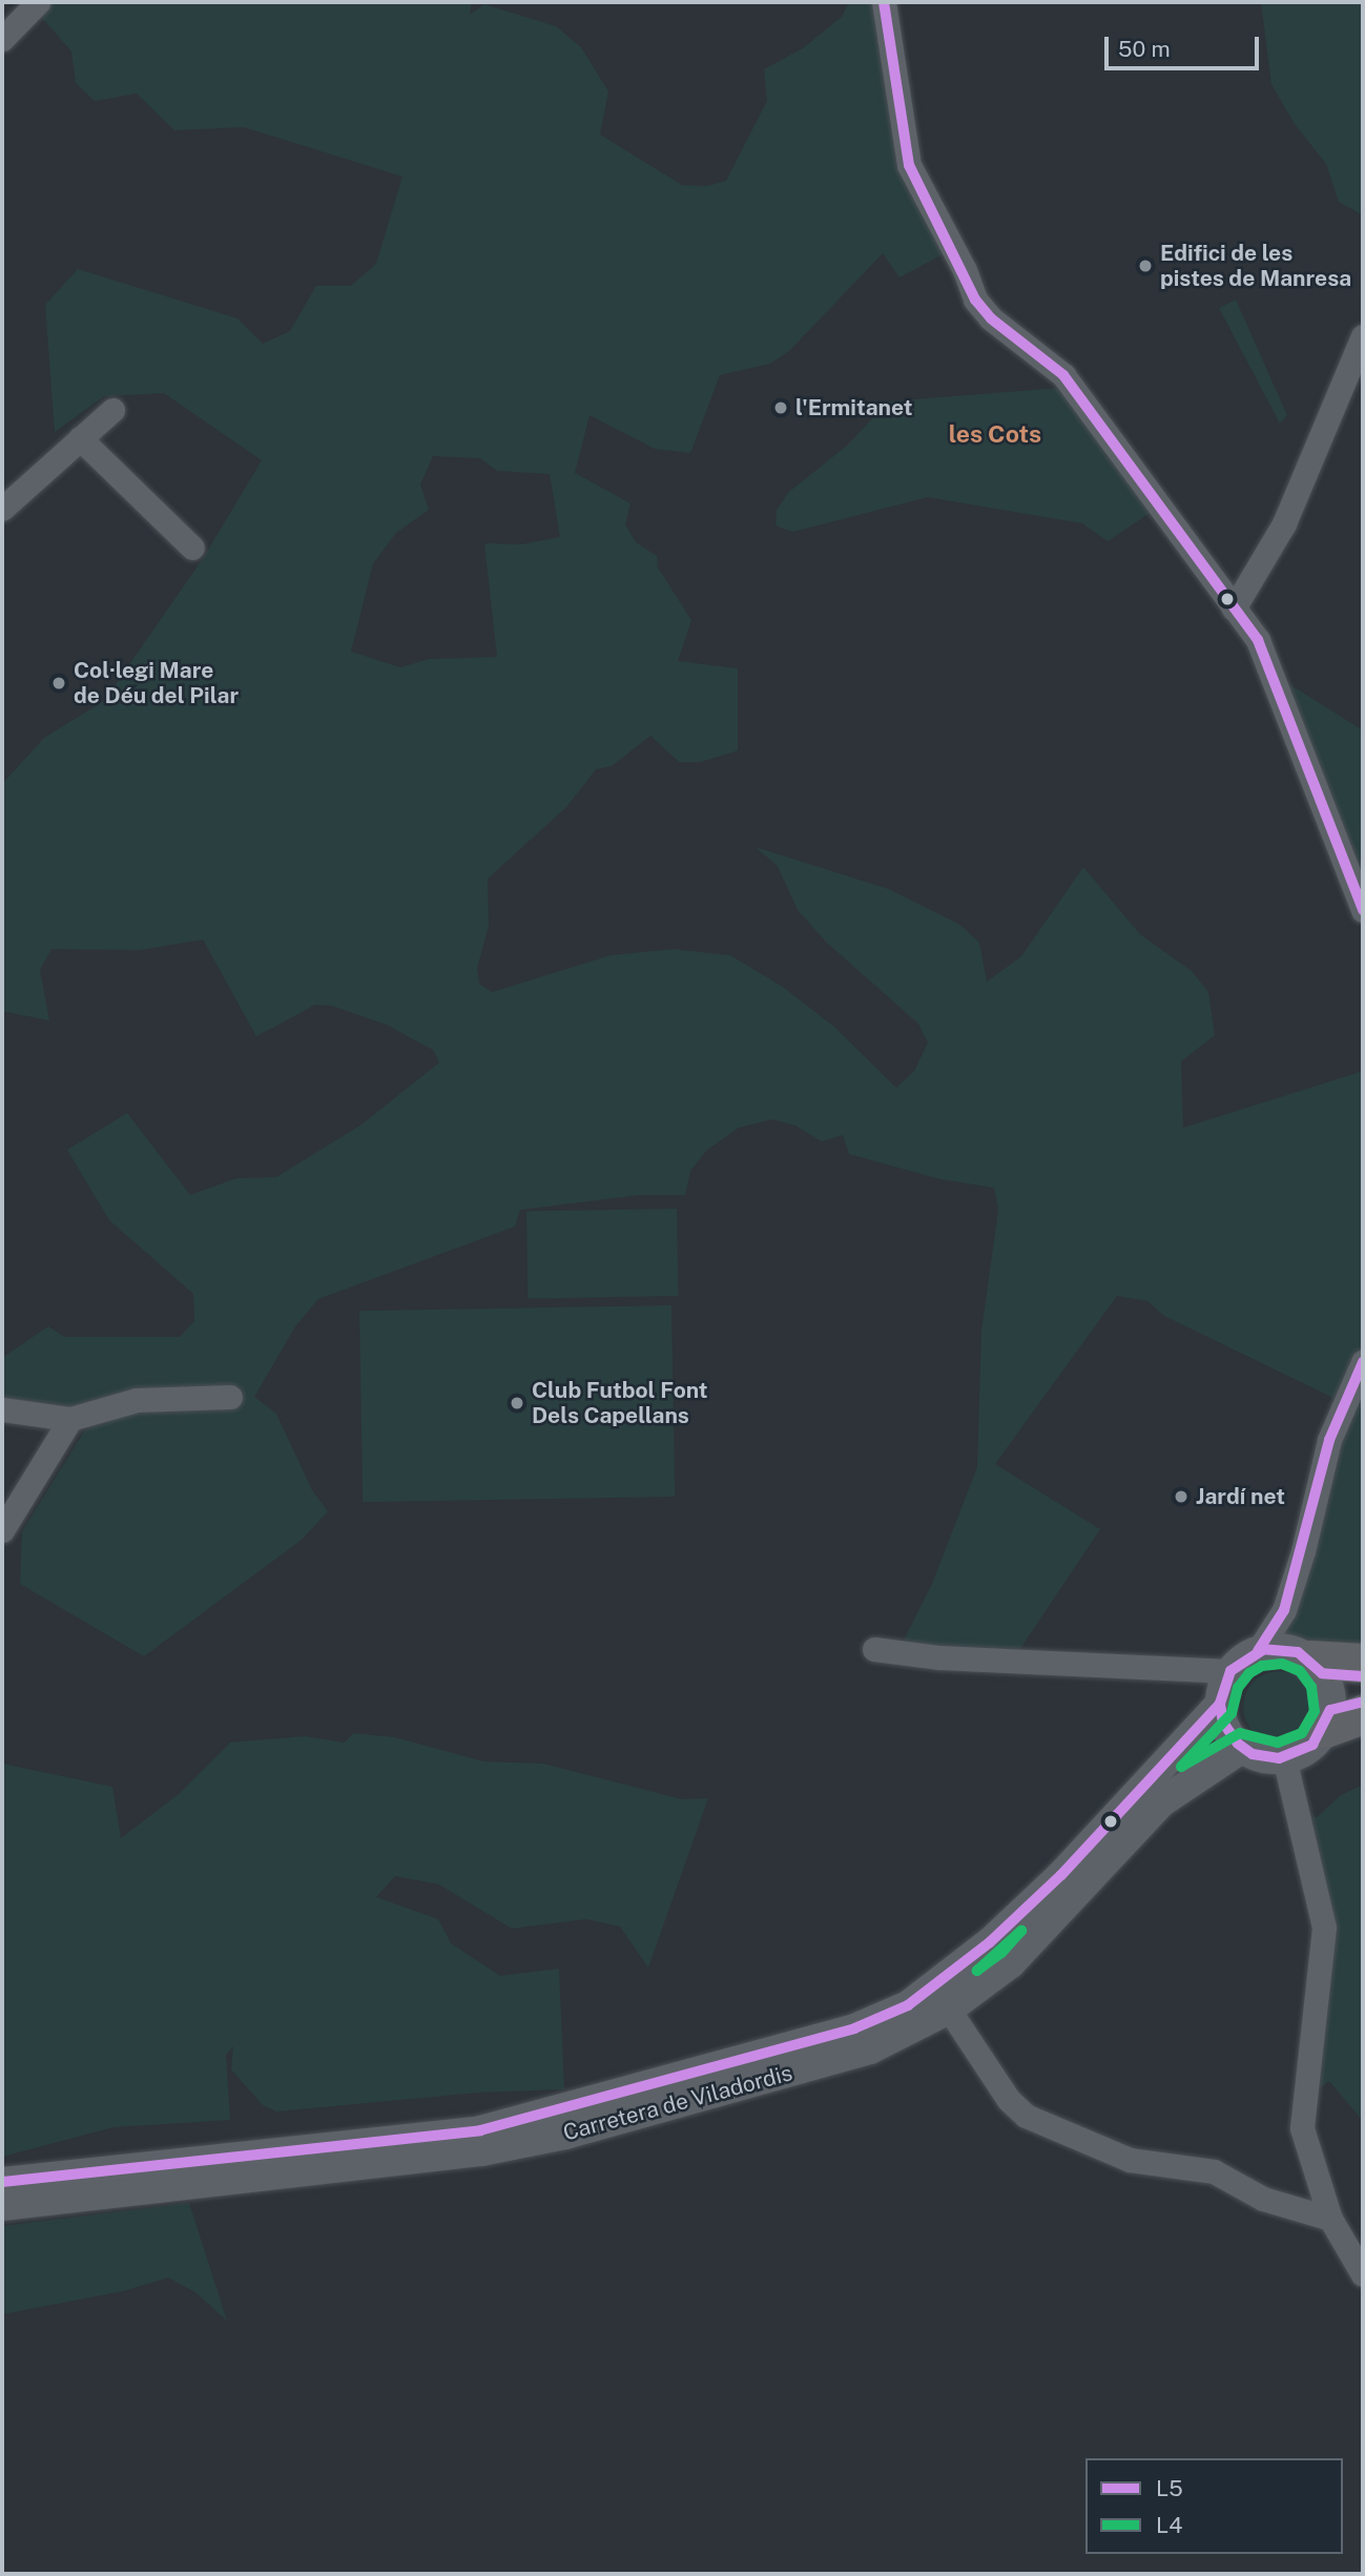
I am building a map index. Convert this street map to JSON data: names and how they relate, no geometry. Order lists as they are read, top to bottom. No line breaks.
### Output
{"streets":{"street":["Carretera de Viladordis"]},"districts":["les Cots"],"places":["Edifici de les pistes de Manresa","l'Ermitanet","Col·legi Mare de Déu del Pilar","Club Futbol Font Dels Capellans","Jardí net"],"lines":["transit line L5","transit line L4"],"legend":["L5","L4"],"scale_bar":"50 m"}
